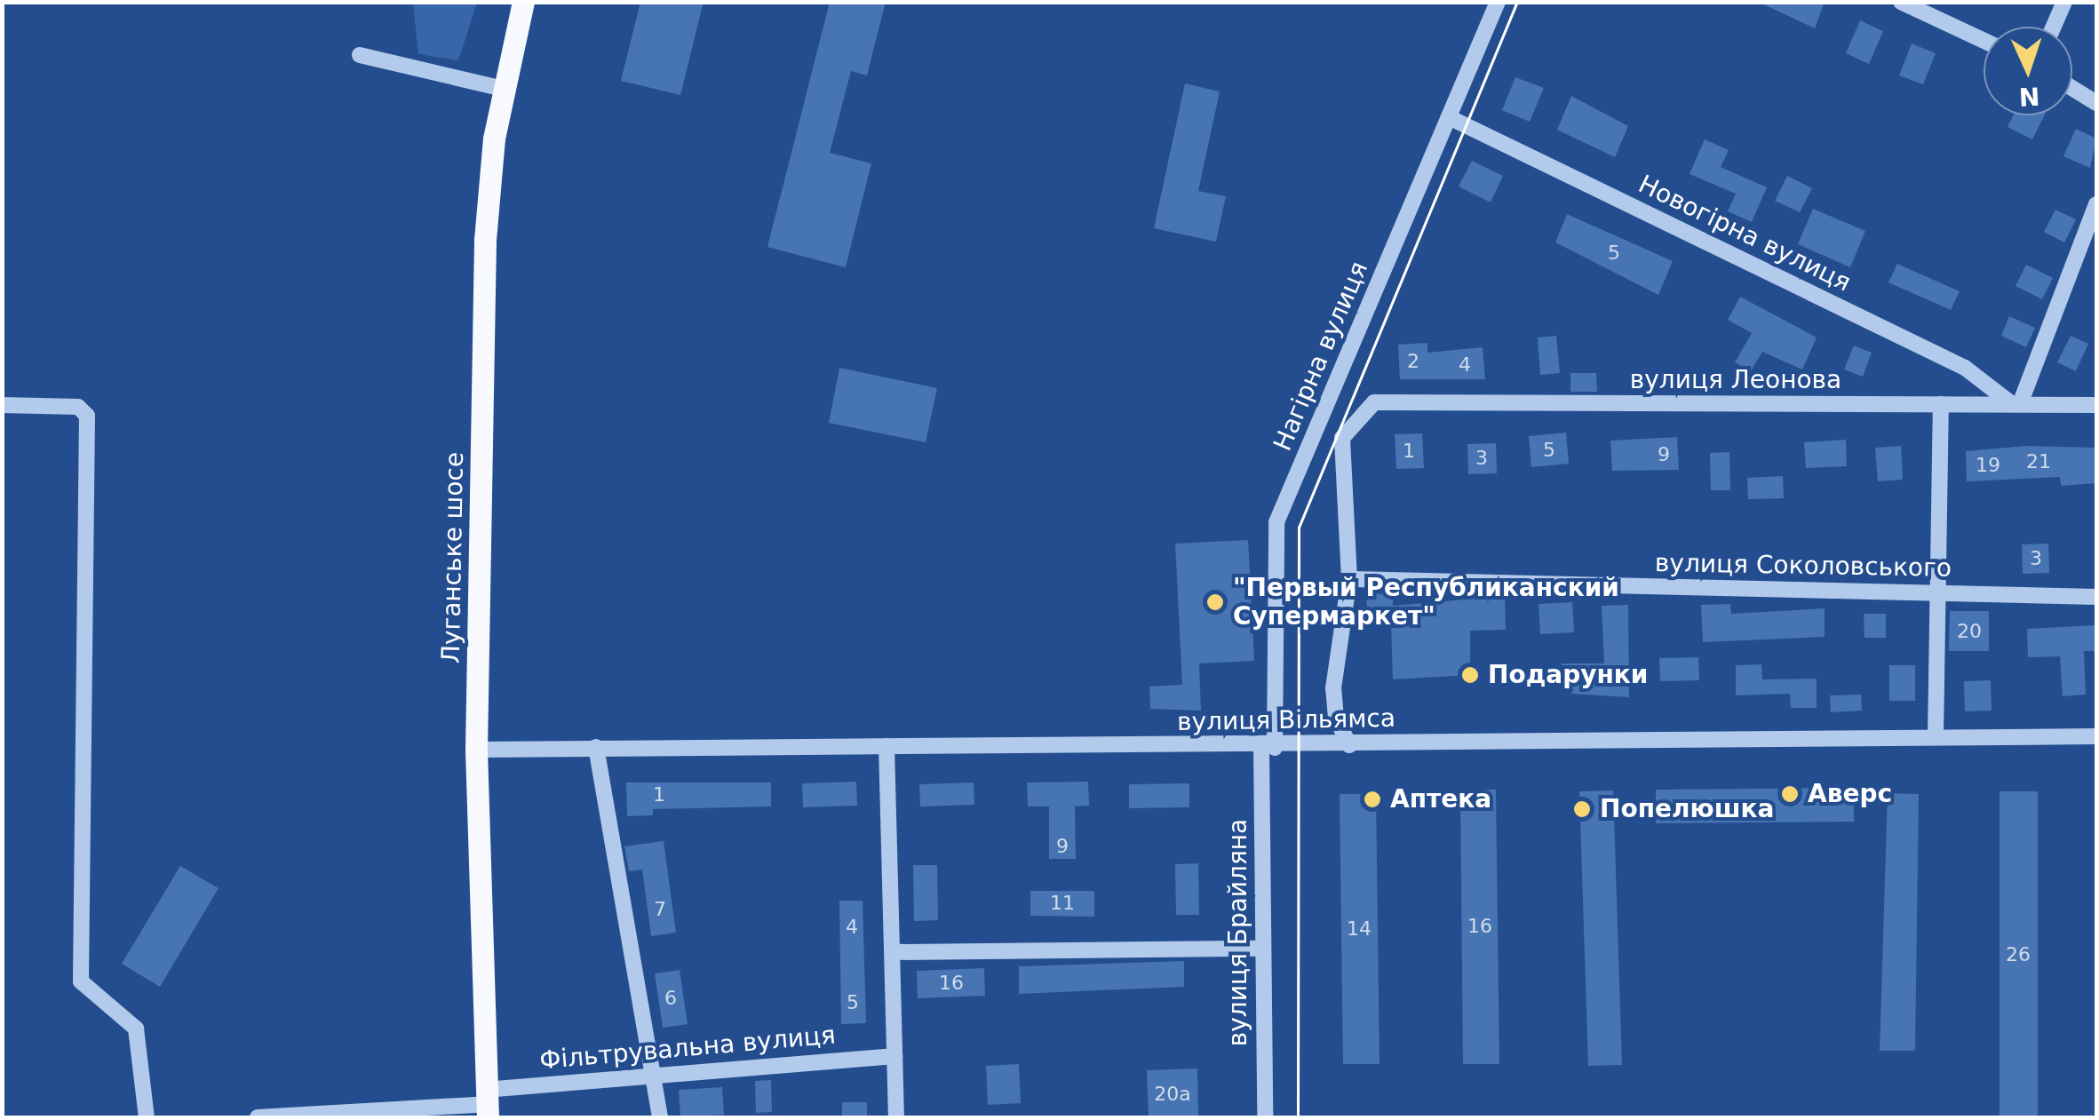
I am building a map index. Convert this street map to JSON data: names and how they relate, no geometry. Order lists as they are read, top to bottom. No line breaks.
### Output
{"streets":{"main road":["Луганське шосе"],"street":["Новогірна вулиця","Нагірна вулиця","вулиця Леонова","вулиця Соколовського","вулиця Вільямса","вулиця Брайляна","Фільтрувальна вулиця"]},"crossings":[["Новогірна вулиця","Нагірна вулиця"],["Новогірна вулиця","вулиця Леонова"],["Нагірна вулиця","вулиця Вільямса"],["Нагірна вулиця","вулиця Брайляна"],["вулиця Леонова","вулиця Соколовського"],["Луганське шосе","вулиця Вільямса"],["Луганське шосе","Фільтрувальна вулиця"],["вулиця Вільямса","вулиця Брайляна"]],"places":["\"Первый Республиканский Супермаркет\"","Подарунки","Аверс","Аптека","Попелюшка"],"house_numbers":["5","2","4","5","1","9","3","21","19","3","20","1","9","11","7","16","4","14","26","16","6","5","20а"],"north":"bottom"}
